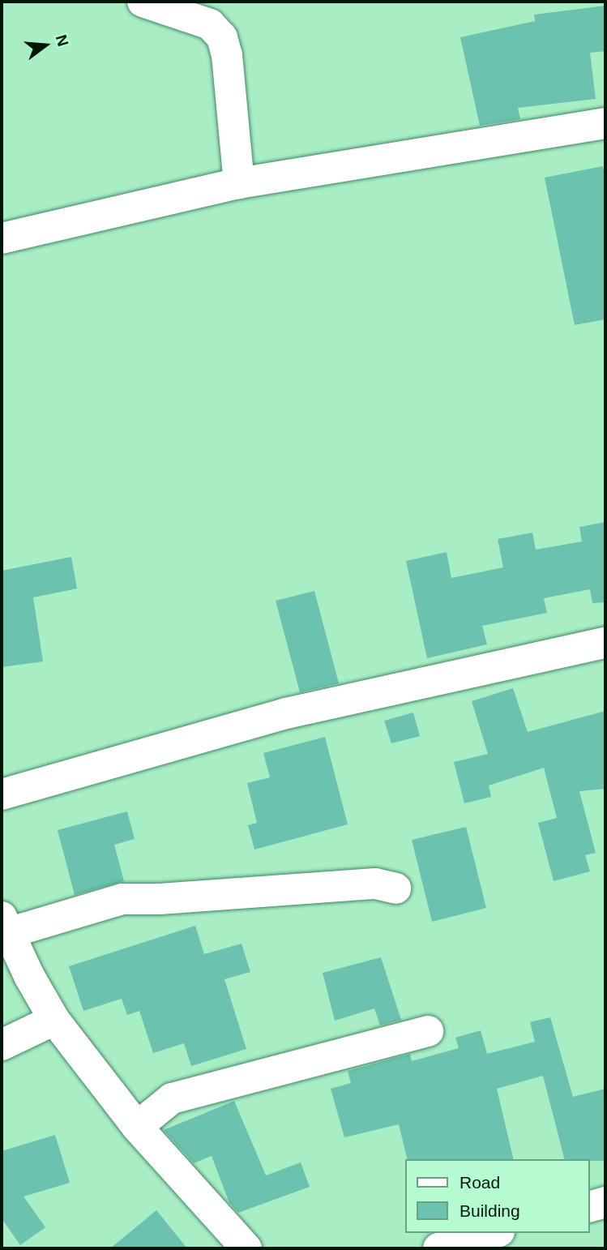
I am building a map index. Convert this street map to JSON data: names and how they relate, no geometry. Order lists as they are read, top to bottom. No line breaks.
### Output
{"legend":["Road","Building"],"north":"right"}
